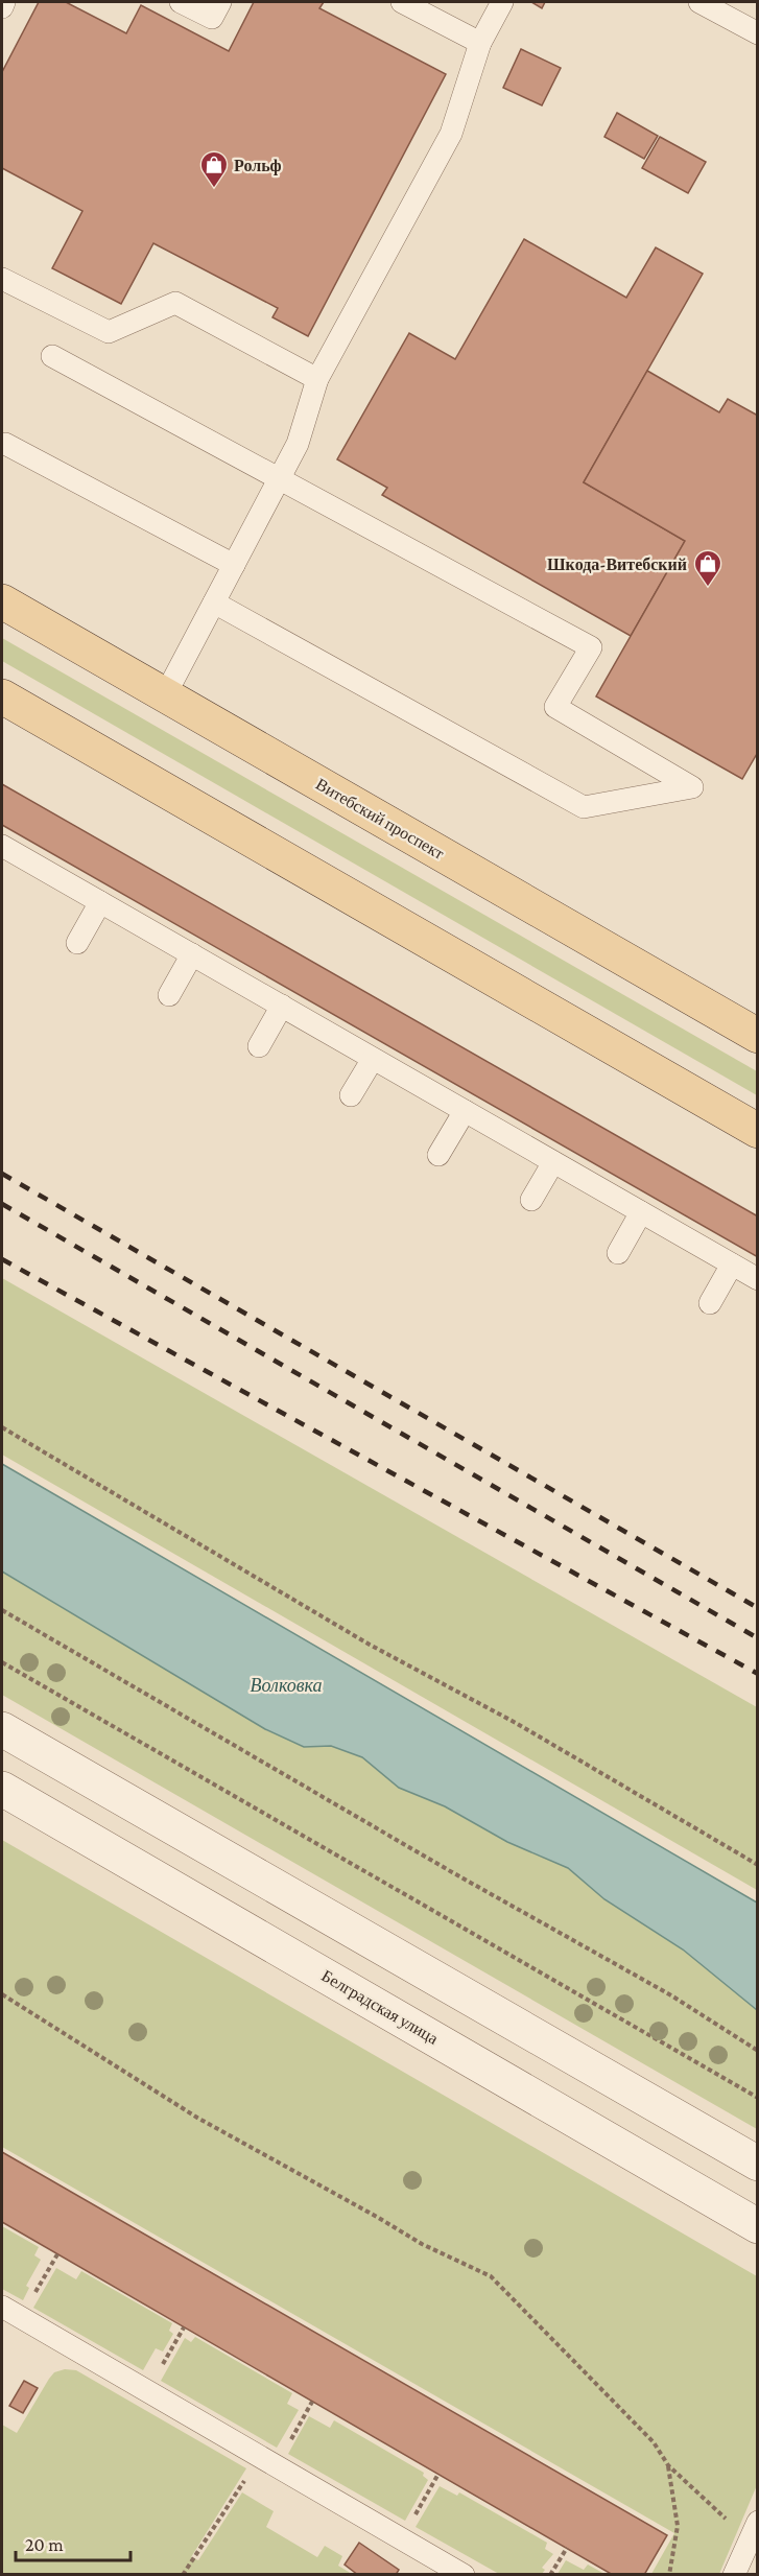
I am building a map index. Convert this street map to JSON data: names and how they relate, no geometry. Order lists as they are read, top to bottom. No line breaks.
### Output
{"streets":{"main road":["Витебский проспект"],"street":["Белградская улица"]},"water":["Волковка"],"places":{"shop":["Рольф","Шкода-Витебский"]},"scale_bar":"20 m"}
